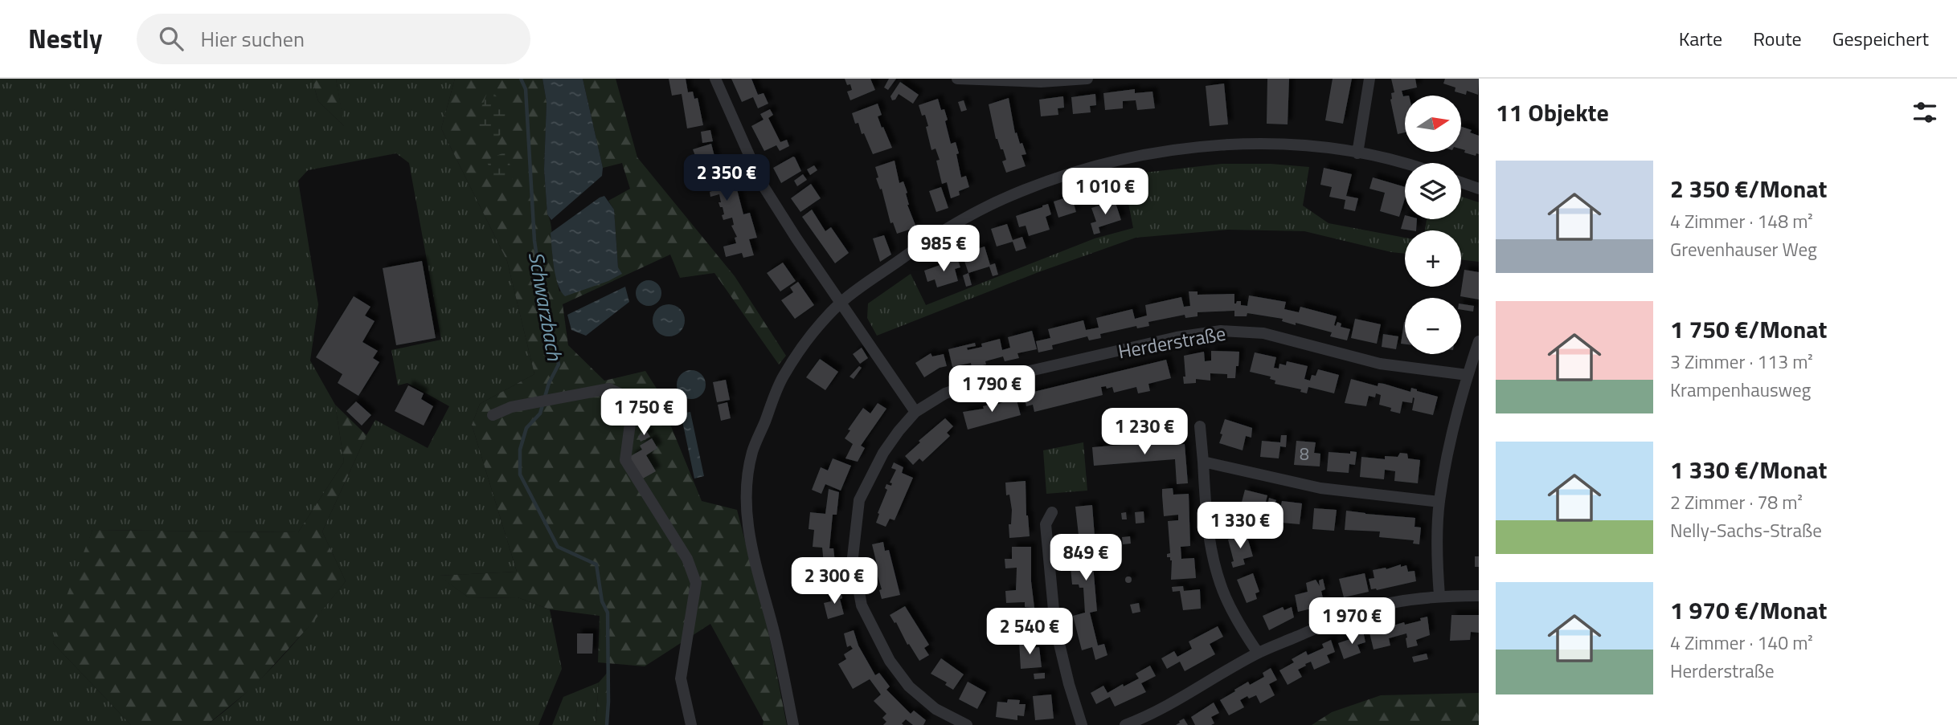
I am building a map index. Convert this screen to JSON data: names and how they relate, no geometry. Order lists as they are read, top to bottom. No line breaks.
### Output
{"streets":{"street":["Herderstraße"]},"water":["Schwarzbach"],"house_numbers":["8"],"north":"right","page":{"header":"Nestly","search":"Hier suchen","nav":["Karte","Route","Gespeichert"],"heading":"11 Objekte","map_buttons":["+","−"],"list":[{"name":"2 350 €/Monat","note":"4 Zimmer · 148 m² · Grevenhauser Weg"},{"name":"1 750 €/Monat","note":"3 Zimmer · 113 m² · Krampenhausweg"},{"name":"1 330 €/Monat","note":"2 Zimmer · 78 m² · Nelly-Sachs-Straße"},{"name":"1 970 €/Monat","note":"4 Zimmer · 140 m² · Herderstraße"}],"price":["2 350 €","1 010 €","985 €","1 790 €","1 750 €","1 230 €","1 330 €","849 €","2 300 €","1 970 €","2 540 €"]}}
